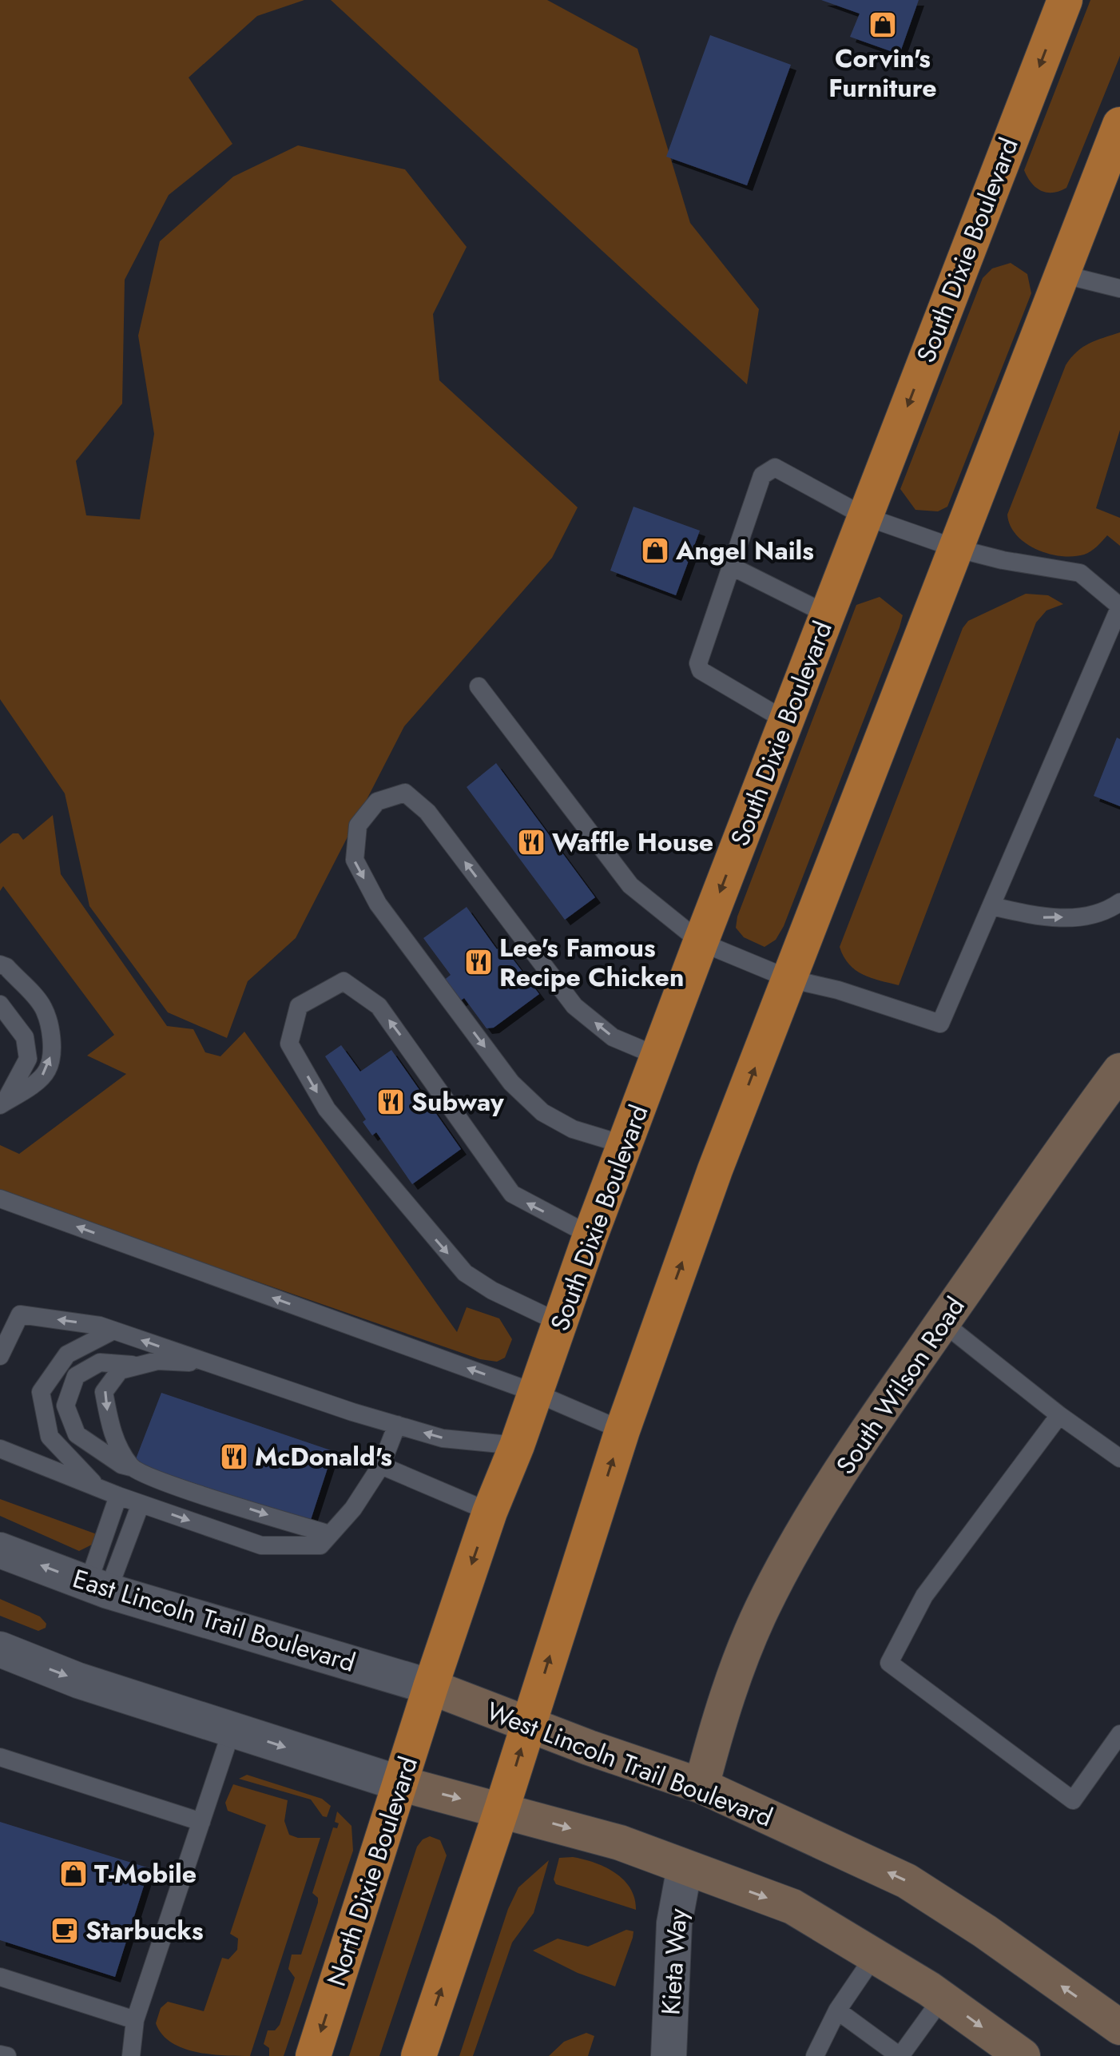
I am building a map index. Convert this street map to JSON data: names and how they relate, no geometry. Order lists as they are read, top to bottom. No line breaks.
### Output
{"streets":{"highway":["South Dixie Boulevard","North Dixie Boulevard"],"main road":["South Wilson Road","West Lincoln Trail Boulevard"],"street":["East Lincoln Trail Boulevard","Kieta Way"]},"crossings":[["South Dixie Boulevard","East Lincoln Trail Boulevard"],["South Dixie Boulevard","West Lincoln Trail Boulevard"],["South Dixie Boulevard","North Dixie Boulevard"],["South Wilson Road","West Lincoln Trail Boulevard"],["East Lincoln Trail Boulevard","West Lincoln Trail Boulevard"],["East Lincoln Trail Boulevard","North Dixie Boulevard"],["West Lincoln Trail Boulevard","North Dixie Boulevard"]],"places":{"shop":["Corvin's Furniture","Angel Nails","T-Mobile"],"restaurant":["Waffle House","Lee's Famous Recipe Chicken","Subway","McDonald's"],"cafe":["Starbucks"]}}
